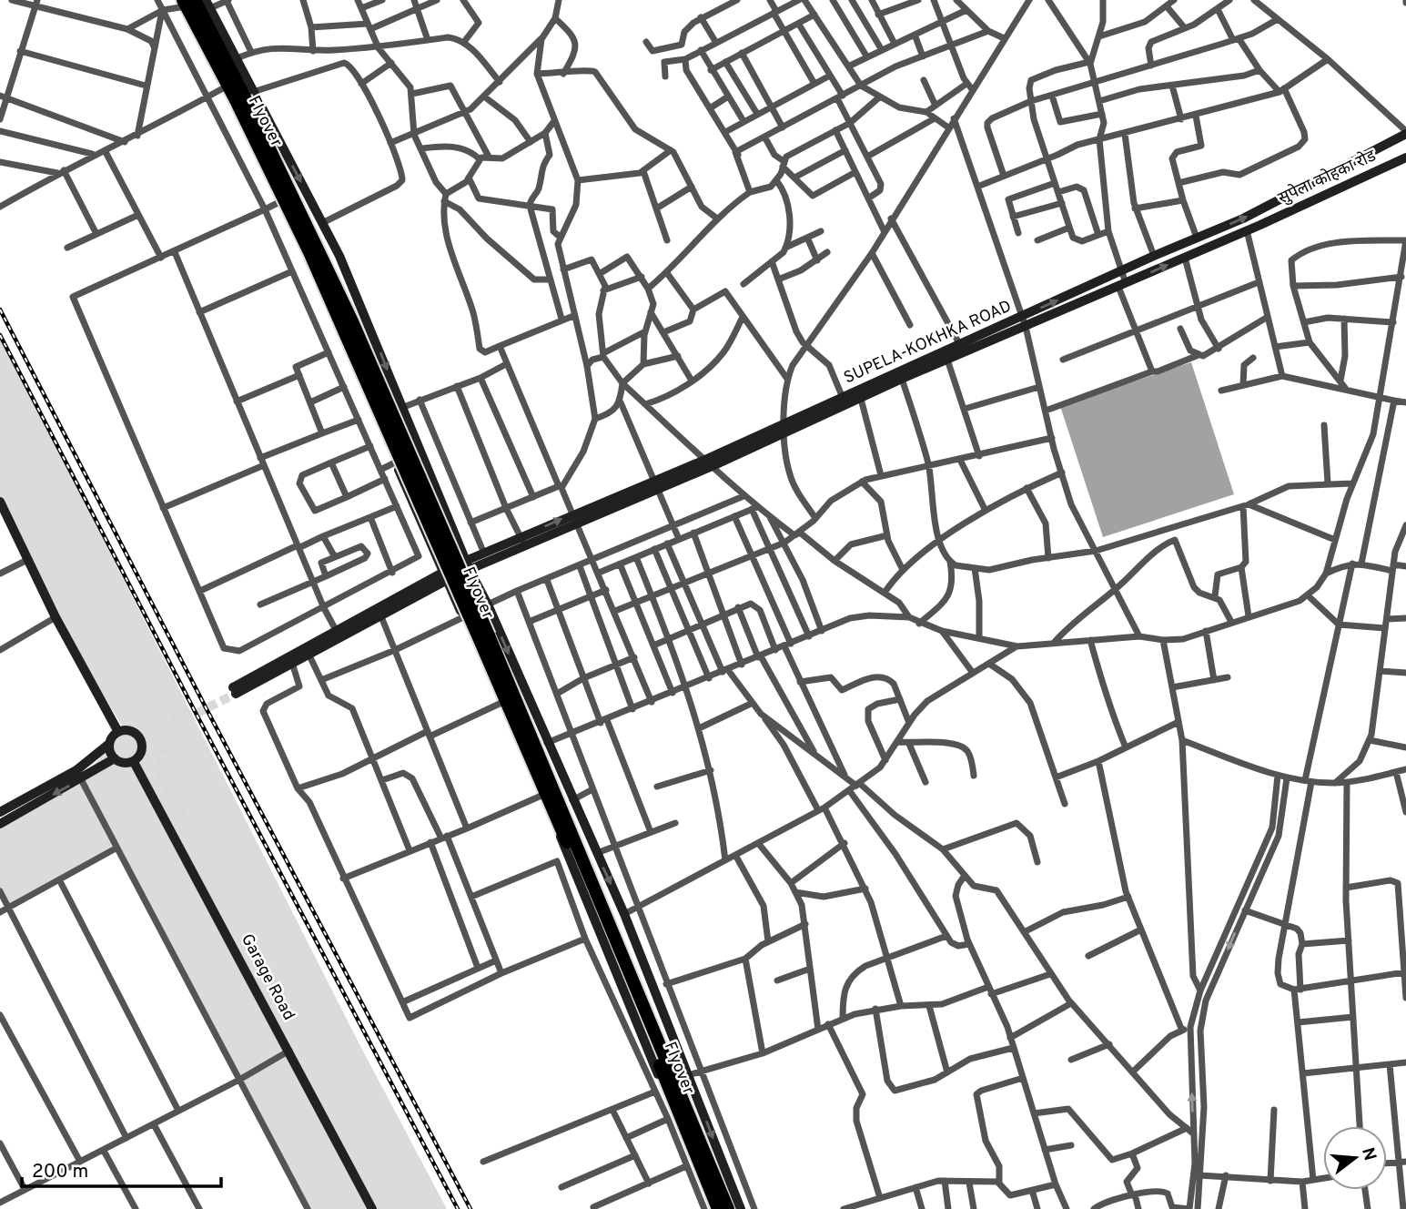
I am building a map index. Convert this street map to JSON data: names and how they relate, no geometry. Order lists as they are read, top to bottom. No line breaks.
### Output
{"streets":{"highway":["Flyover"],"street":["सुपेला कोहका रोड","SUPELA-KOKHKA ROAD","Garage Road"]},"crossings":[["सुपेला कोहका रोड","SUPELA-KOKHKA ROAD"]],"scale_bar":"200 m","north":"right"}
